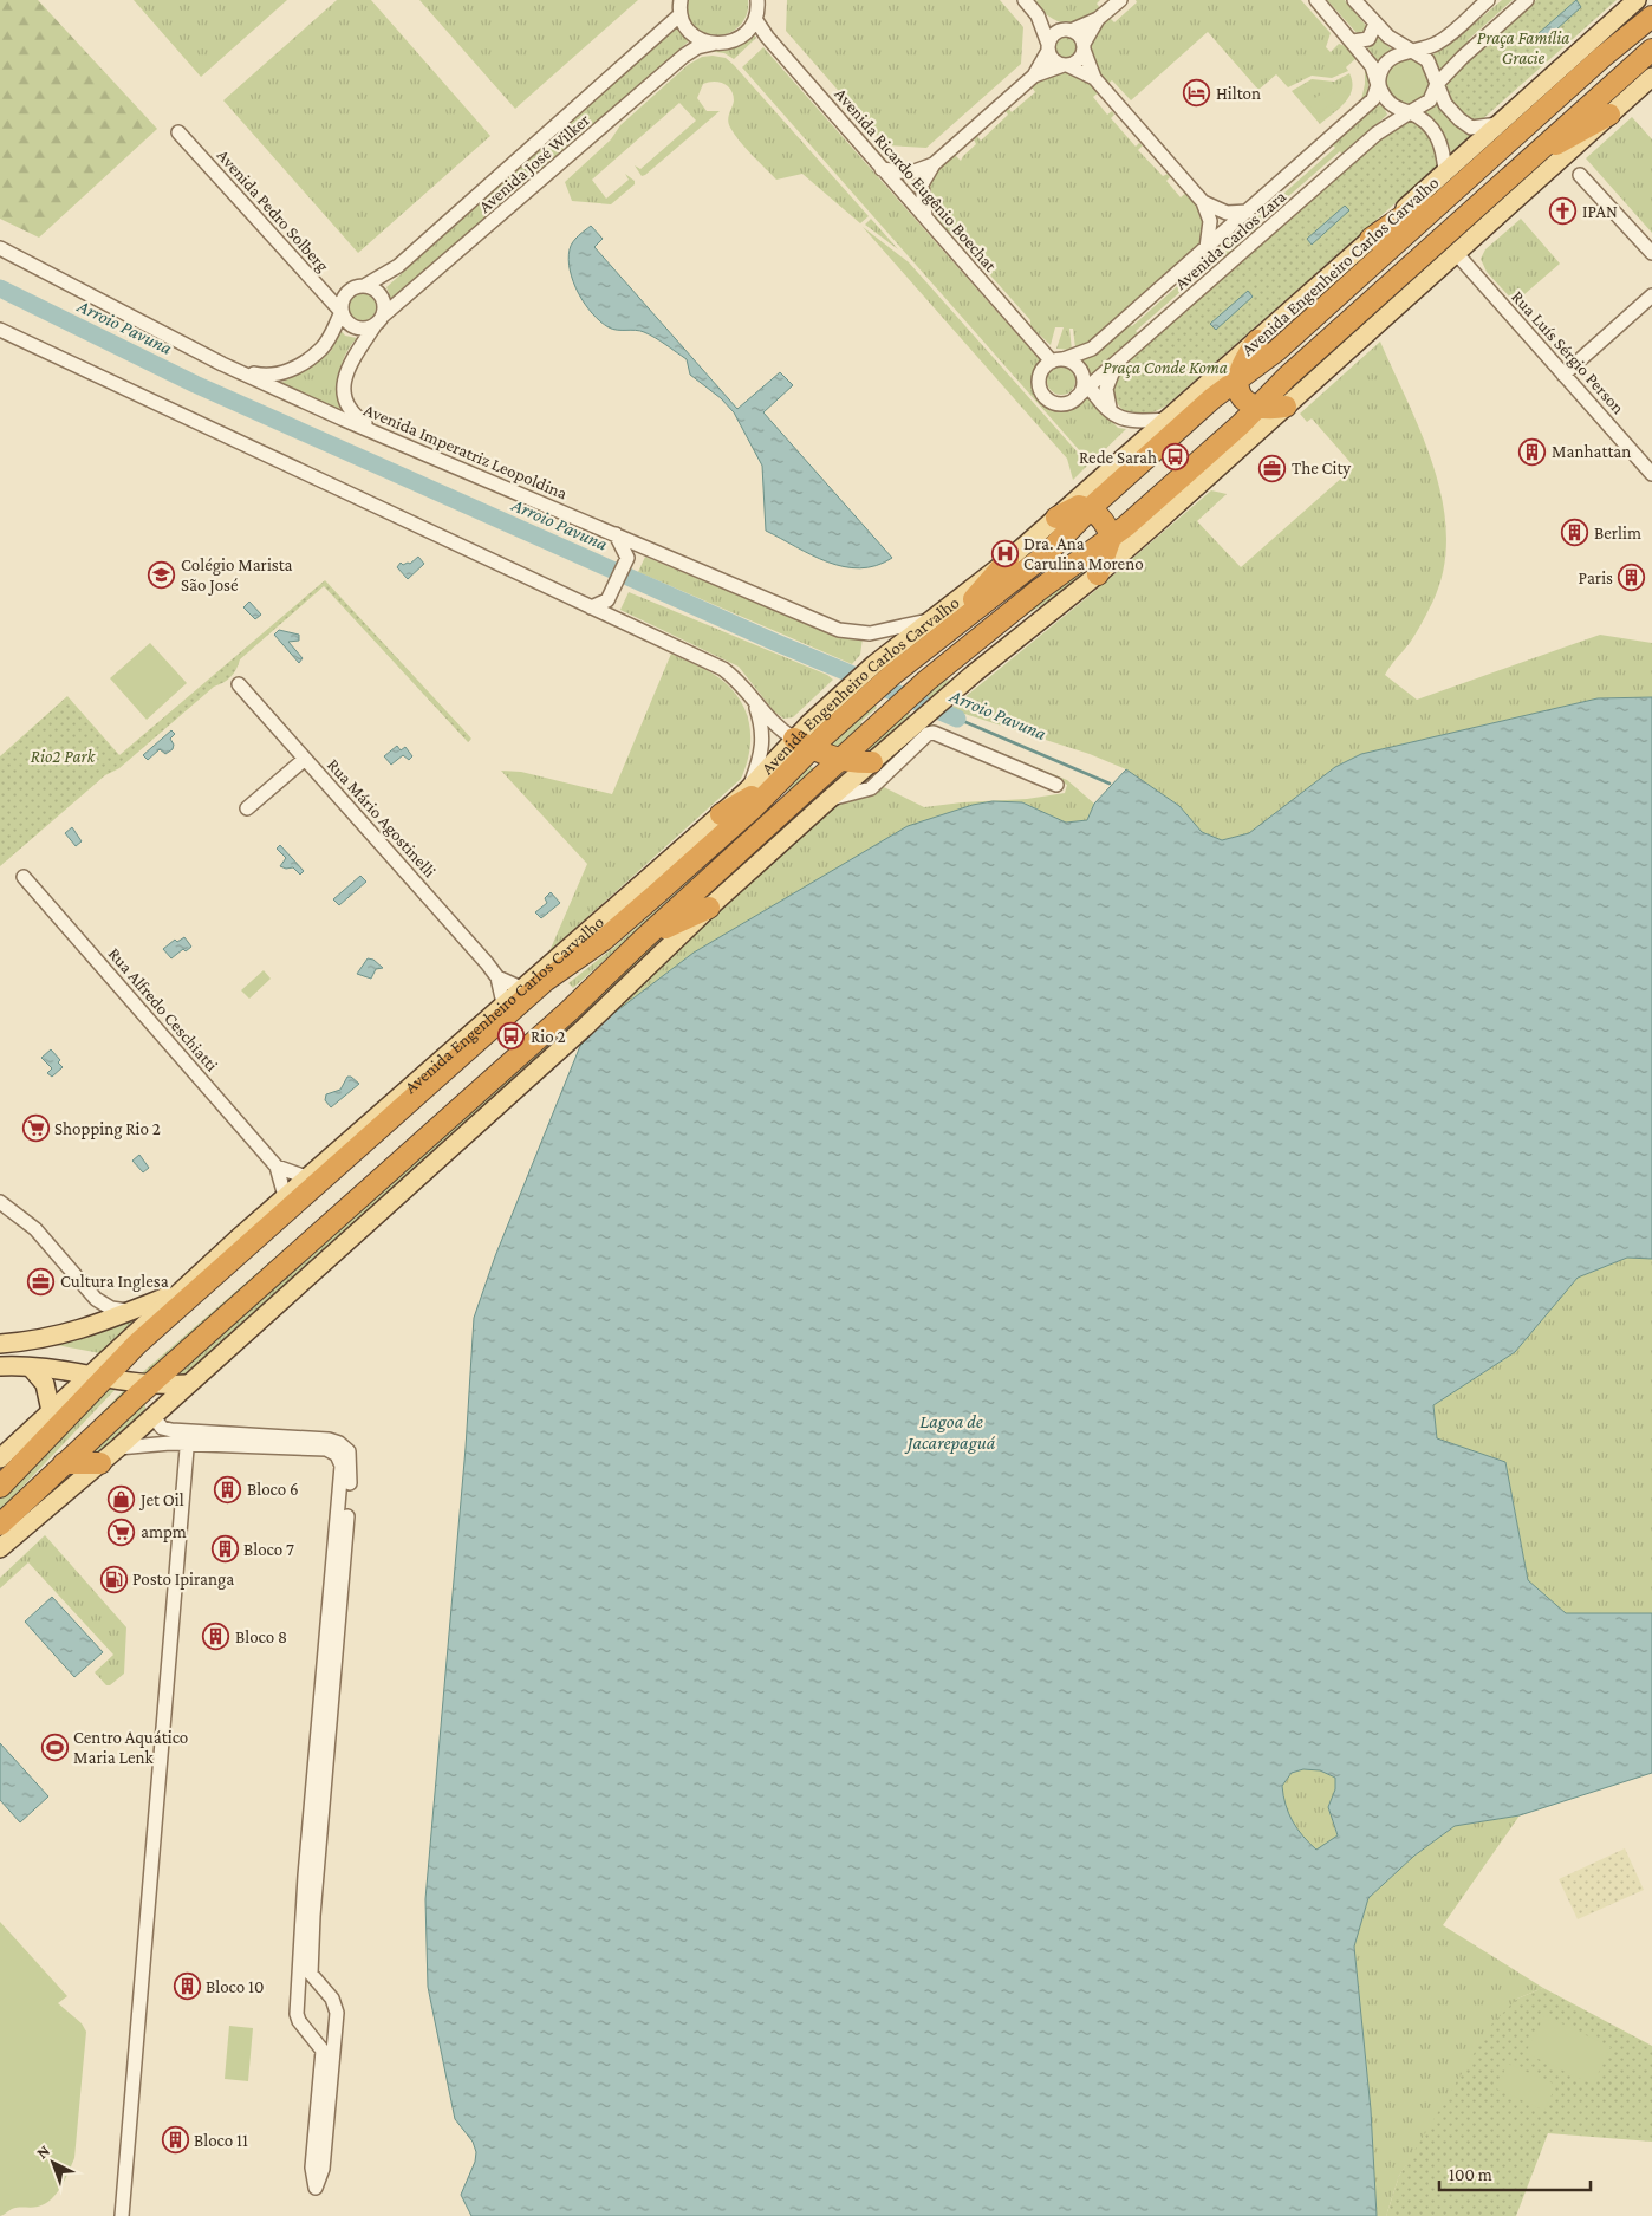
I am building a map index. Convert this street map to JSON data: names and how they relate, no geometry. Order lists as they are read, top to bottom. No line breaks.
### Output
{"streets":{"highway":["Avenida Engenheiro Carlos Carvalho"],"street":["Avenida José Wilker","Avenida Ricardo Eugênio Boechat","Avenida Pedro Solberg","Avenida Carlos Zara","Rua Luís Sérgio Person","Avenida Imperatriz Leopoldina","Rua Mário Agostinelli","Rua Alfredo Ceschiatti"]},"crossings":[["Avenida José Wilker","Avenida Ricardo Eugênio Boechat"],["Avenida José Wilker","Avenida Pedro Solberg"],["Avenida José Wilker","Avenida Imperatriz Leopoldina"],["Avenida Ricardo Eugênio Boechat","Avenida Carlos Zara"],["Avenida Engenheiro Carlos Carvalho","Avenida Imperatriz Leopoldina"],["Avenida Engenheiro Carlos Carvalho","Rua Mário Agostinelli"],["Avenida Engenheiro Carlos Carvalho","Rua Alfredo Ceschiatti"]],"water":["Arroio Pavuna","Lagoa de Jacarepaguá"],"parks":["Praça Família Gracie","Praça Conde Koma","Rio2 Park"],"places":{"hotel":["Hilton"],"church":["IPAN"],"building":["Manhattan","Berlim","Paris","Bloco 6","Bloco 7","Bloco 8","Bloco 10","Bloco 11"],"bus stop":["Rede Sarah","Rio 2"],"office":["The City","Cultura Inglesa"],"hospital":["Dra. Ana Carulina Moreno"],"school or university":["Colégio Marista São José"],"supermarket":["Shopping Rio 2","ampm"],"shop":["Jet Oil"],"fuel station":["Posto Ipiranga"],"sports":["Centro Aquático Maria Lenk"]},"scale_bar":"100 m","north":"top left"}
